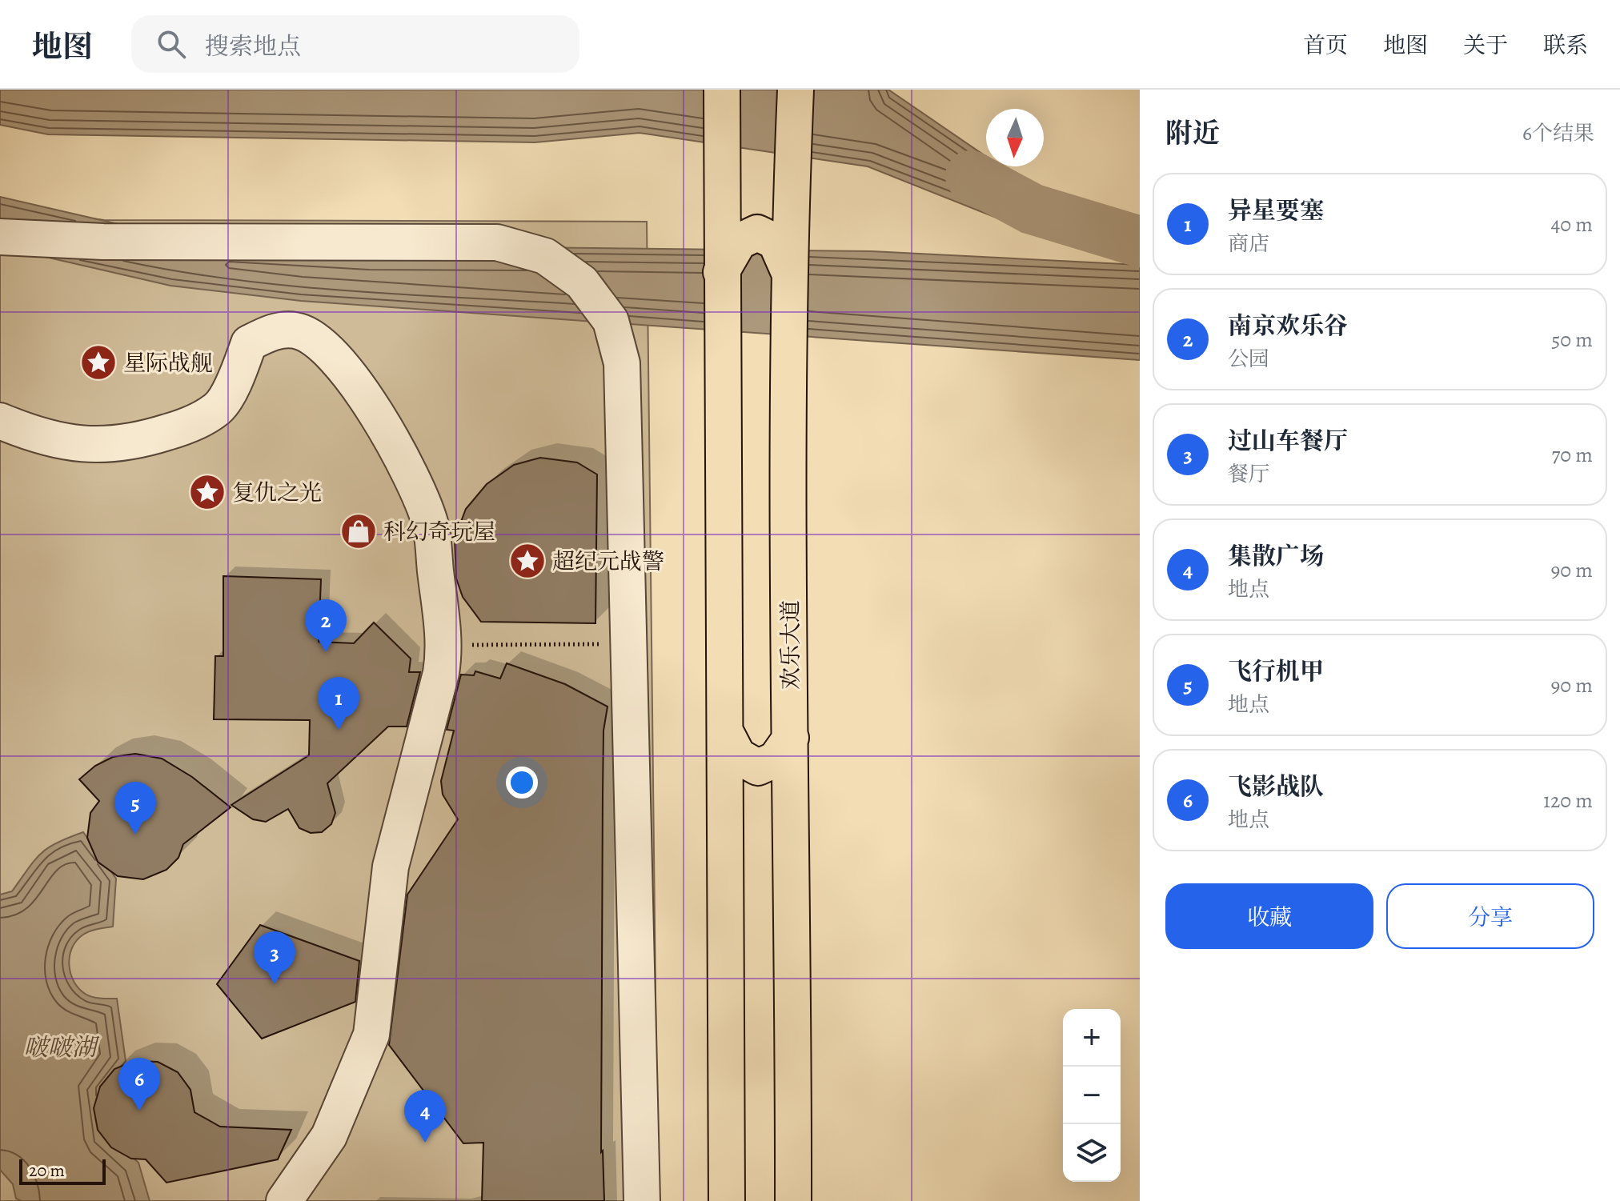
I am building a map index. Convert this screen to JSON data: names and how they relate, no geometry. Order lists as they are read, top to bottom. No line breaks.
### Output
{"streets":{"main road":["欢乐大道"]},"water":["啵啵湖"],"places":{"place":["星际战舰","复仇之光","超纪元战警"],"shop":["科幻奇玩屋"]},"scale_bar":"20 m","north":"bottom","page":{"header":"地图","search":"搜索地点","nav":["首页","地图","关于","联系"],"heading":["附近","6个结果"],"list":[{"mark":"1","name":"异星要塞","note":"商店","value":"40 m"},{"mark":"2","name":"南京欢乐谷","note":"公园","value":"50 m"},{"mark":"3","name":"过山车餐厅","note":"餐厅","value":"70 m"},{"mark":"4","name":"集散广场","note":"地点","value":"90 m"},{"mark":"5","name":"飞行机甲","note":"地点","value":"90 m"},{"mark":"6","name":"飞影战队","note":"地点","value":"120 m"}],"pins":["2","1","5","3","6","4"],"buttons":["收藏","分享"],"map_buttons":["+","−"],"scale":"20 m"}}
